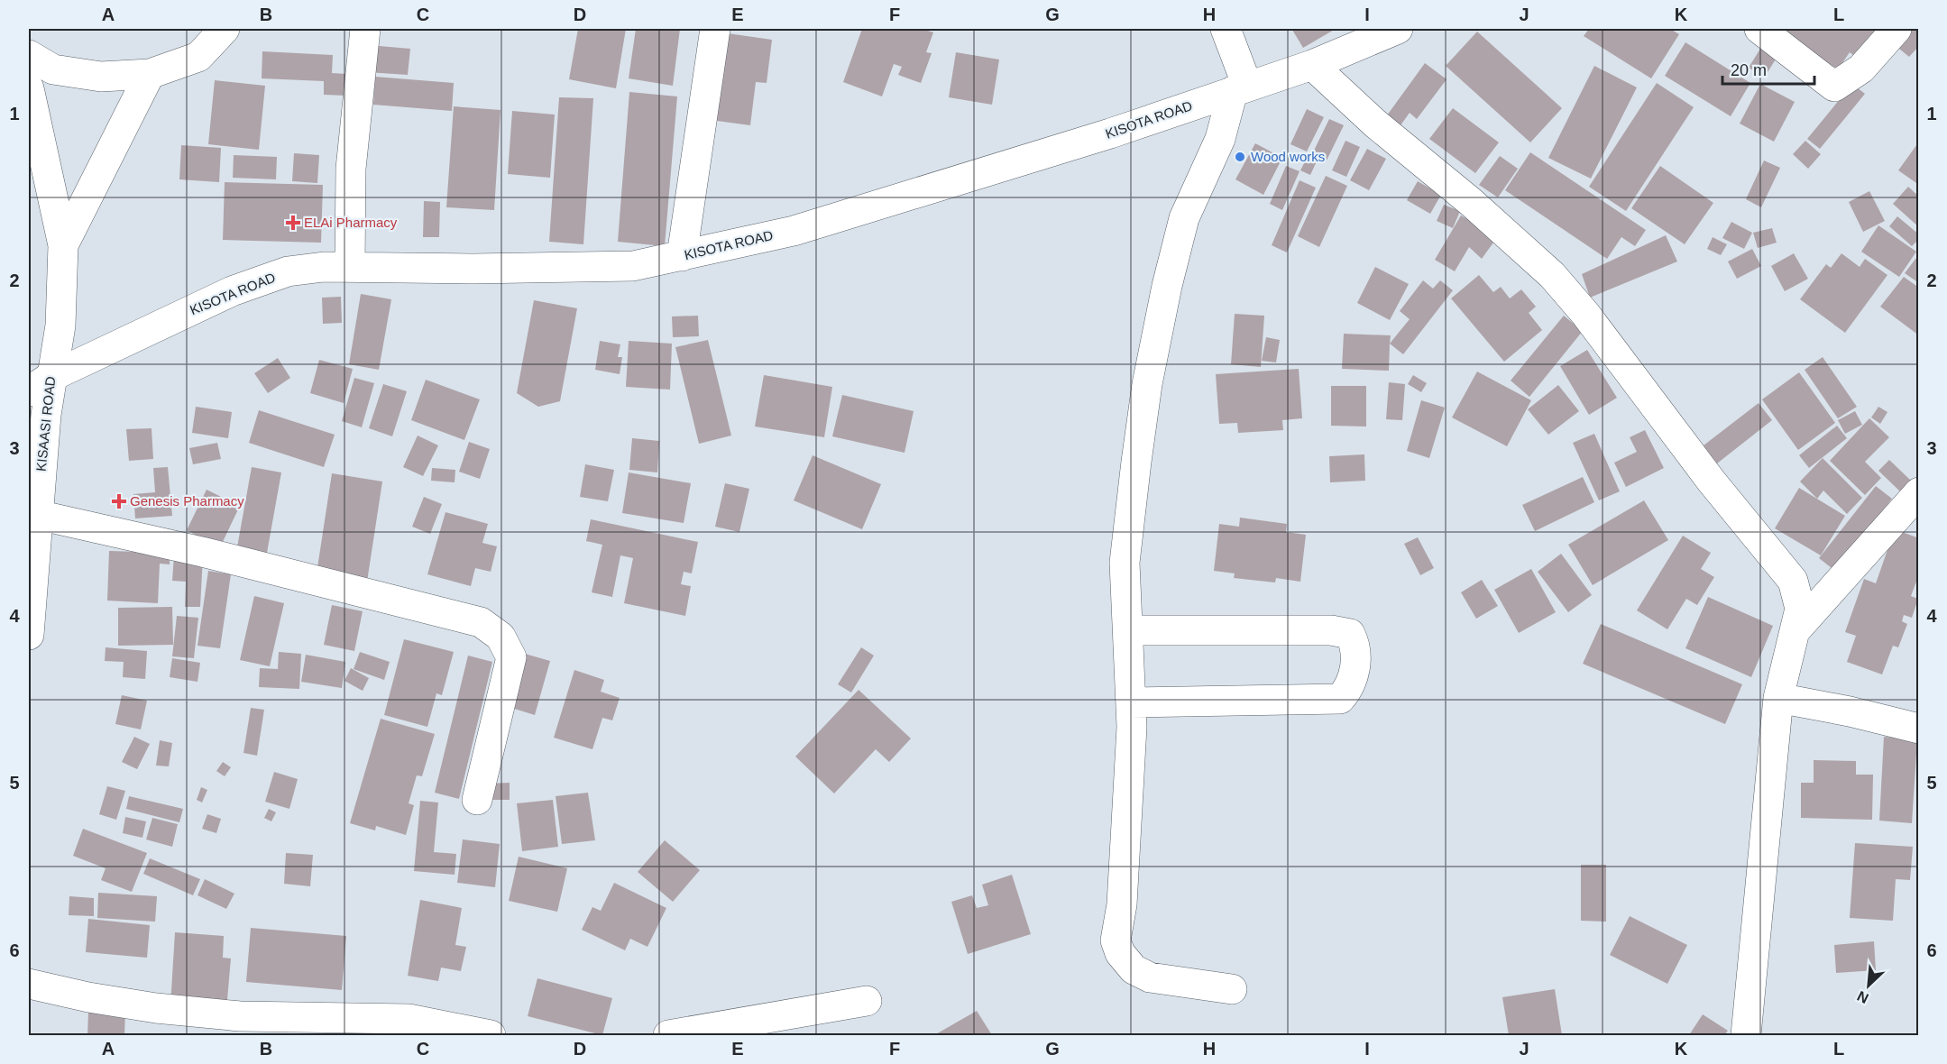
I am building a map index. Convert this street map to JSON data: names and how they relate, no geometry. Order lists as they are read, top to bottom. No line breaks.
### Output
{"streets":{"street":["KISOTA ROAD","KISAASI ROAD"]},"crossings":[["KISOTA ROAD","KISAASI ROAD"]],"places":{"other":["Wood works"],"health":["ELAi Pharmacy","Genesis Pharmacy"]},"scale_bar":"20 m","north":"bottom left","grid":{"columns":["A","B","C","D","E","F","G","H","I","J","K","L"],"rows":["1","2","3","4","5","6"]}}
